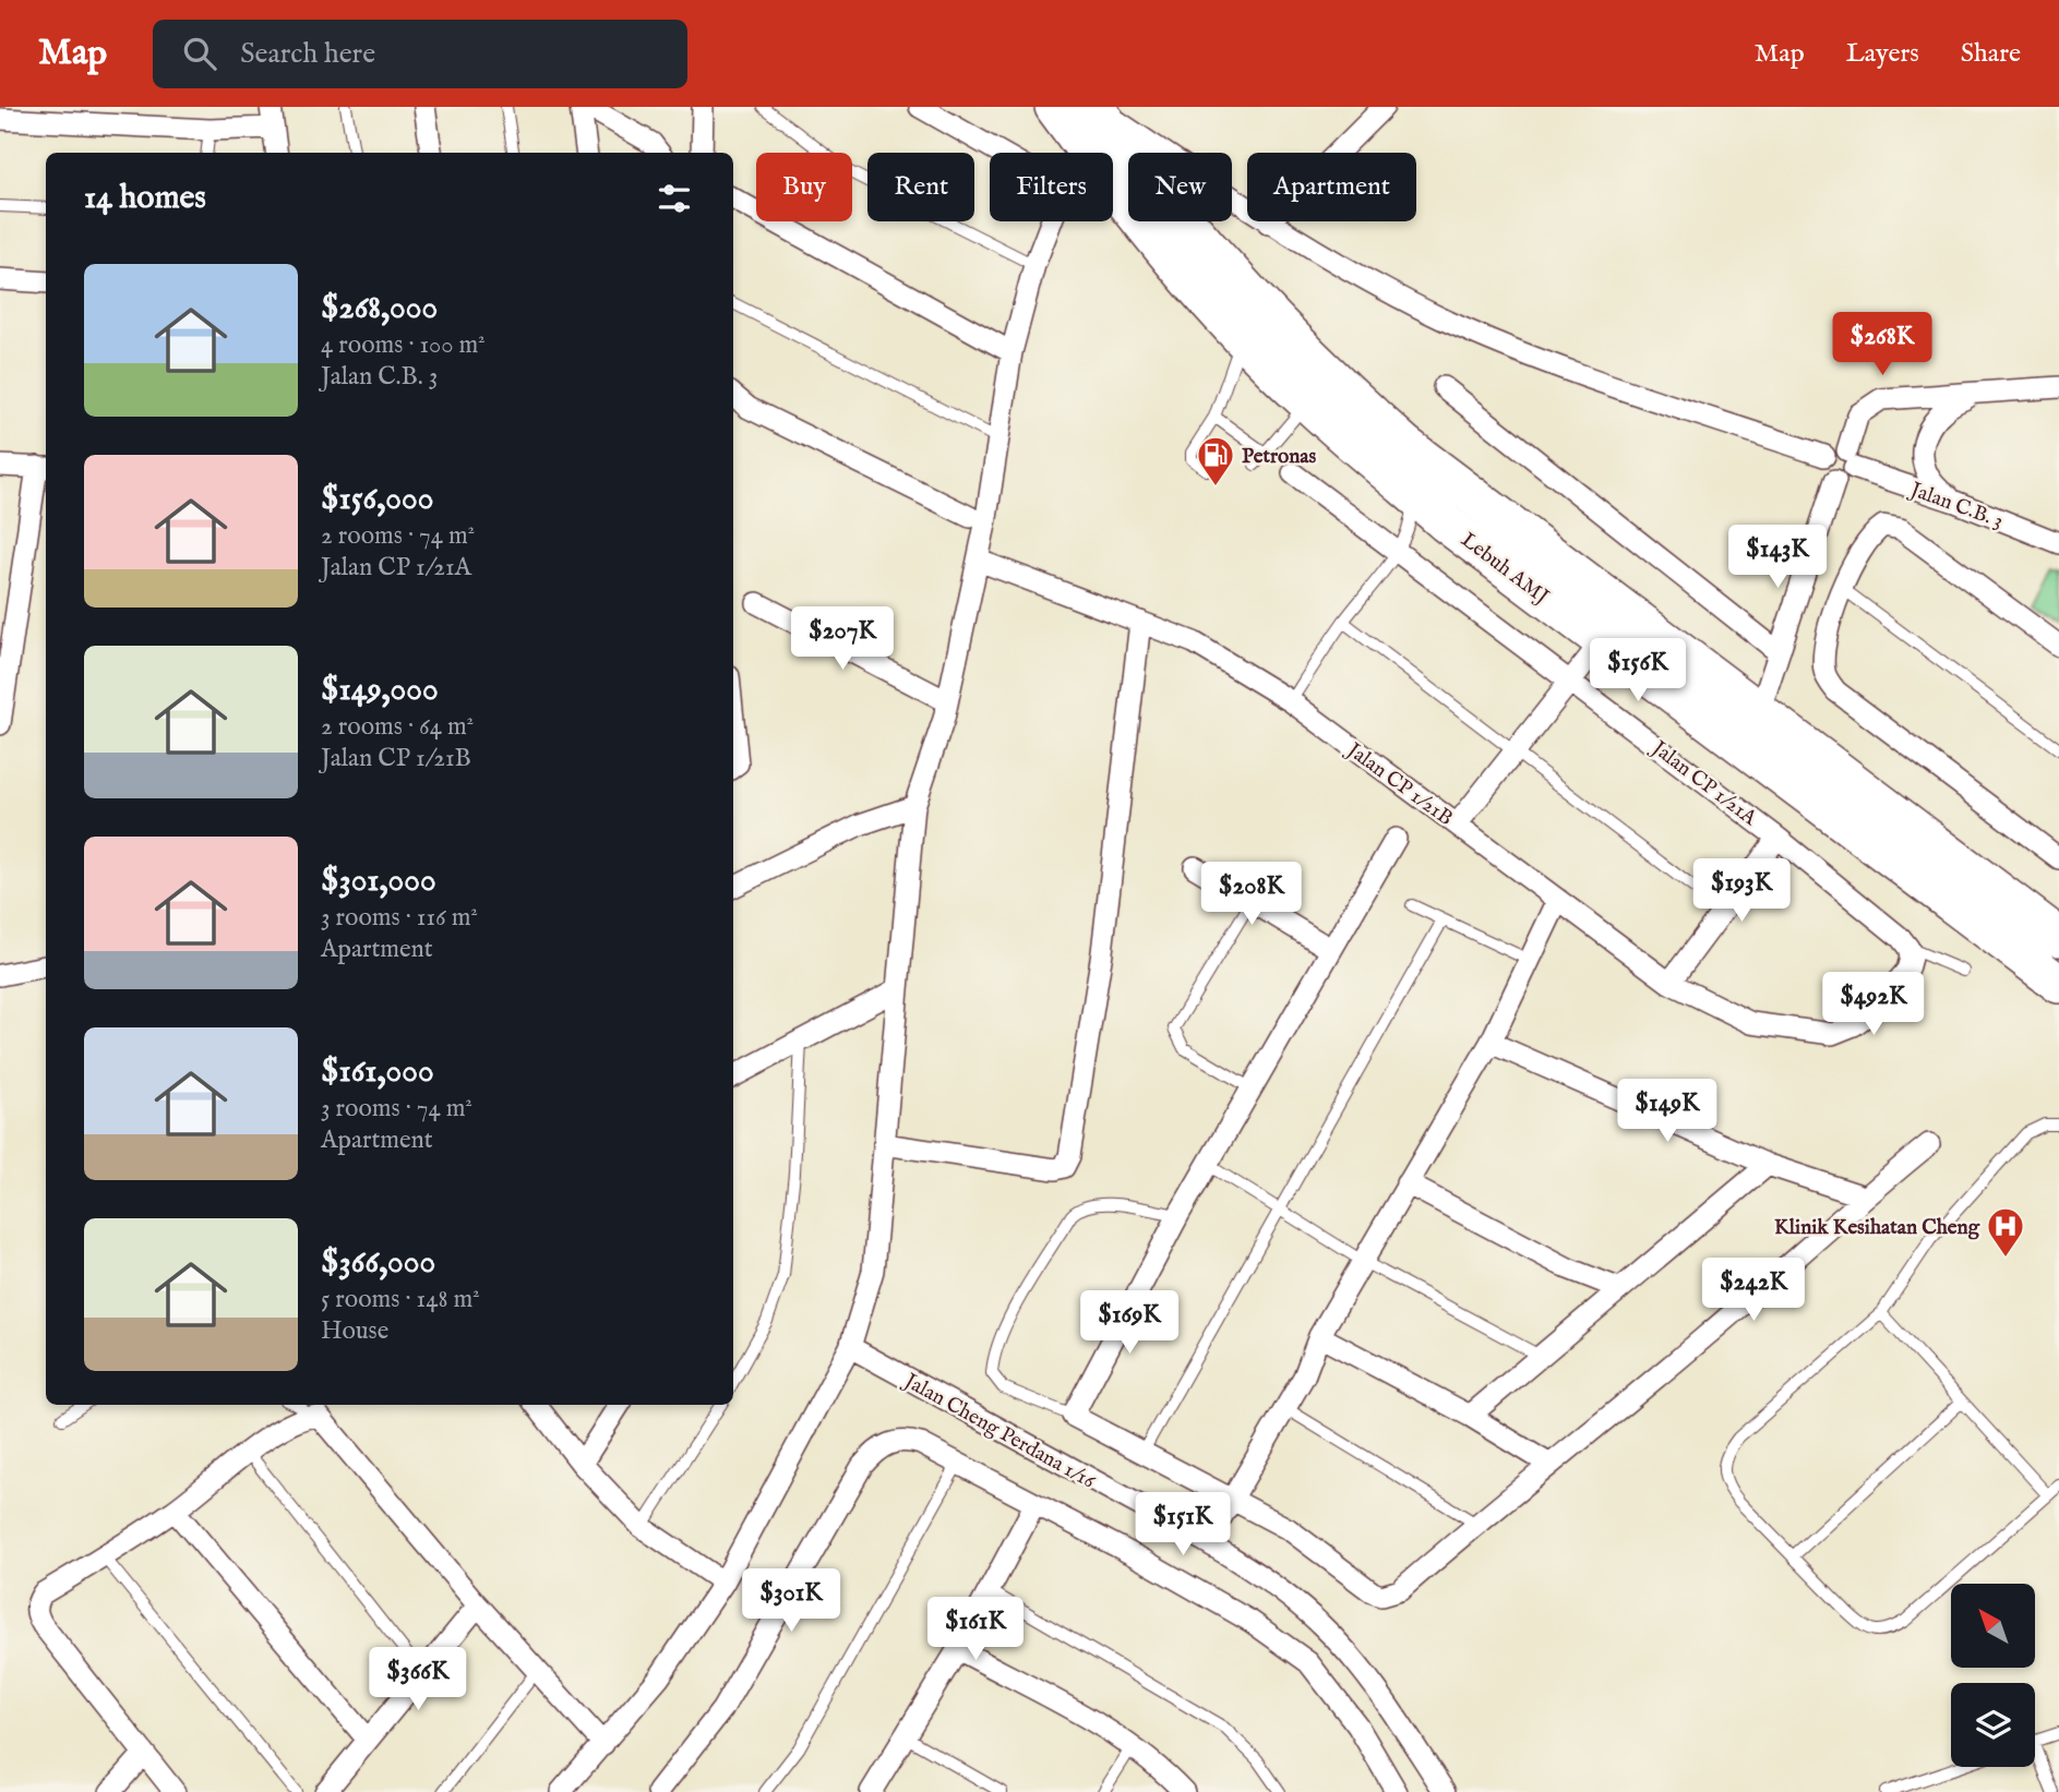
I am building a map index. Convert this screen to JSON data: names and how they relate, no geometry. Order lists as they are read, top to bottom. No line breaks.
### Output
{"streets":{"highway":["Lebuh AMJ"],"street":["Jalan C.B. 3","Jalan CP 1/21A","Jalan CP 1/21B","Jalan Cheng Perdana 1/16"]},"crossings":[["Jalan CP 1/21A","Jalan CP 1/21B"]],"places":{"fuel station":["Petronas"],"hospital":["Klinik Kesihatan Cheng"]},"north":"top left","page":{"header":"Map","search":"Search here","nav":["Map","Layers","Share"],"chip":["Buy","Rent","Filters","New","Apartment"],"heading":"14 homes","list":[{"name":"$268,000","note":"4 rooms · 100 m² · Jalan C.B. 3"},{"name":"$156,000","note":"2 rooms · 74 m² · Jalan CP 1/21A"},{"name":"$149,000","note":"2 rooms · 64 m² · Jalan CP 1/21B"},{"name":"$301,000","note":"3 rooms · 116 m² · Apartment"},{"name":"$161,000","note":"3 rooms · 74 m² · Apartment"},{"name":"$366,000","note":"5 rooms · 148 m² · House"}],"price":["$268K","$143K","$207K","$156K","$193K","$208K","$492K","$149K","$242K","$169K","$151K","$301K","$161K","$366K"]}}
